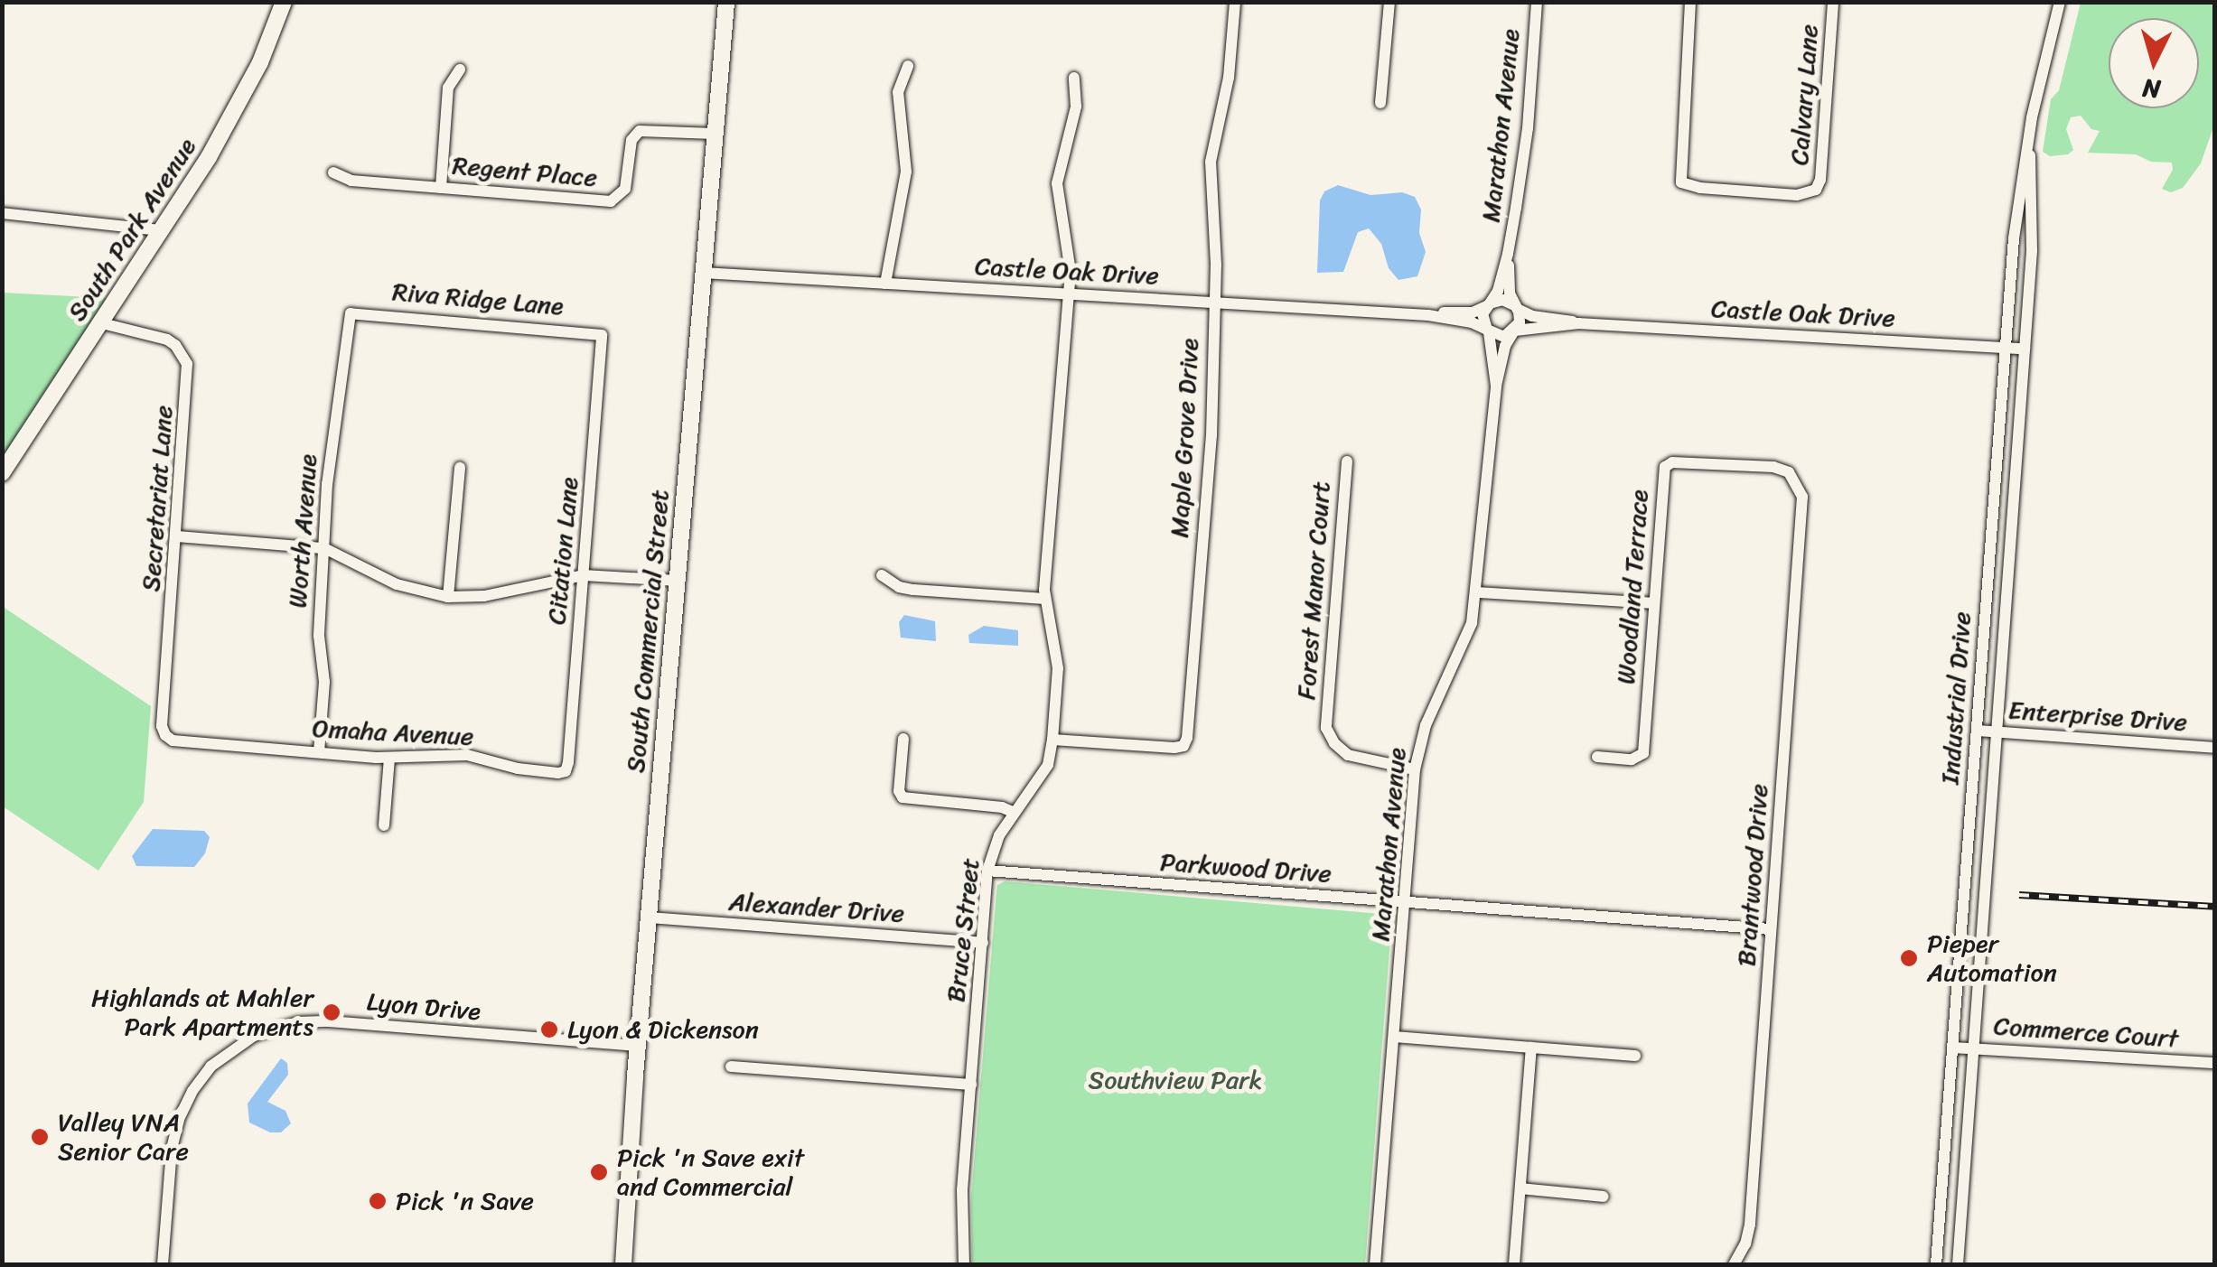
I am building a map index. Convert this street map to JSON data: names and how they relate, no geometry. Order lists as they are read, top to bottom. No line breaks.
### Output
{"streets":{"main road":["South Park Avenue","South Commercial Street"],"street":["Calvary Lane","Marathon Avenue","Regent Place","Castle Oak Drive","Riva Ridge Lane","Maple Grove Drive","Secretariat Lane","Worth Avenue","Citation Lane","Woodland Terrace","Forest Manor Court","Industrial Drive","Enterprise Drive","Omaha Avenue","Parkwood Drive","Brantwood Drive","Alexander Drive","Bruce Street","Lyon Drive","Commerce Court"]},"crossings":[["Marathon Avenue","Castle Oak Drive"],["Marathon Avenue","Forest Manor Court"],["Marathon Avenue","Parkwood Drive"],["Regent Place","South Commercial Street"],["South Park Avenue","Secretariat Lane"],["Castle Oak Drive","Maple Grove Drive"],["Castle Oak Drive","South Commercial Street"],["Castle Oak Drive","Industrial Drive"],["Castle Oak Drive","Bruce Street"],["Riva Ridge Lane","Worth Avenue"],["Riva Ridge Lane","Citation Lane"],["Maple Grove Drive","Bruce Street"],["Secretariat Lane","Omaha Avenue"],["Worth Avenue","Omaha Avenue"],["Citation Lane","Omaha Avenue"],["Woodland Terrace","Brantwood Drive"],["South Commercial Street","Alexander Drive"],["South Commercial Street","Lyon Drive"],["Industrial Drive","Enterprise Drive"],["Industrial Drive","Commerce Court"],["Parkwood Drive","Brantwood Drive"],["Parkwood Drive","Bruce Street"],["Alexander Drive","Bruce Street"]],"parks":["Southview Park"],"places":["Pieper Automation","Highlands at Mahler Park Apartments","Lyon & Dickenson","Valley VNA Senior Care","Pick 'n Save exit and Commercial","Pick 'n Save"],"north":"bottom"}
